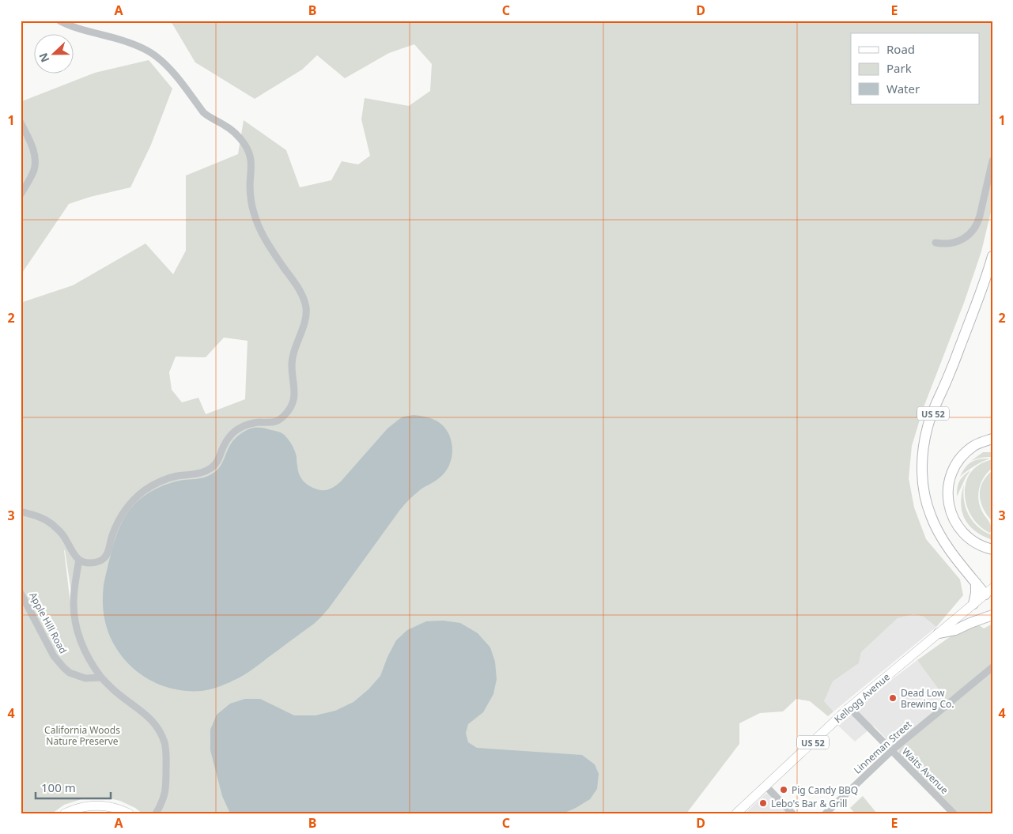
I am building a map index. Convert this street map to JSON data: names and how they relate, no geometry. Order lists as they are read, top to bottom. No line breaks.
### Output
{"streets":{"highway":["US 52"],"main road":["Kellogg Avenue"],"street":["Apple Hill Road","Linneman Street","Waits Avenue"]},"crossings":[["US 52","Kellogg Avenue"],["Kellogg Avenue","Waits Avenue"],["Linneman Street","Waits Avenue"]],"parks":["California Woods Nature Preserve"],"places":["Dead Low Brewing Co.","Pig Candy BBQ","Lebo's Bar & Grill"],"legend":["Road","Park","Water"],"scale_bar":"100 m","north":"left","grid":{"columns":["A","B","C","D","E"],"rows":["1","2","3","4"]}}
